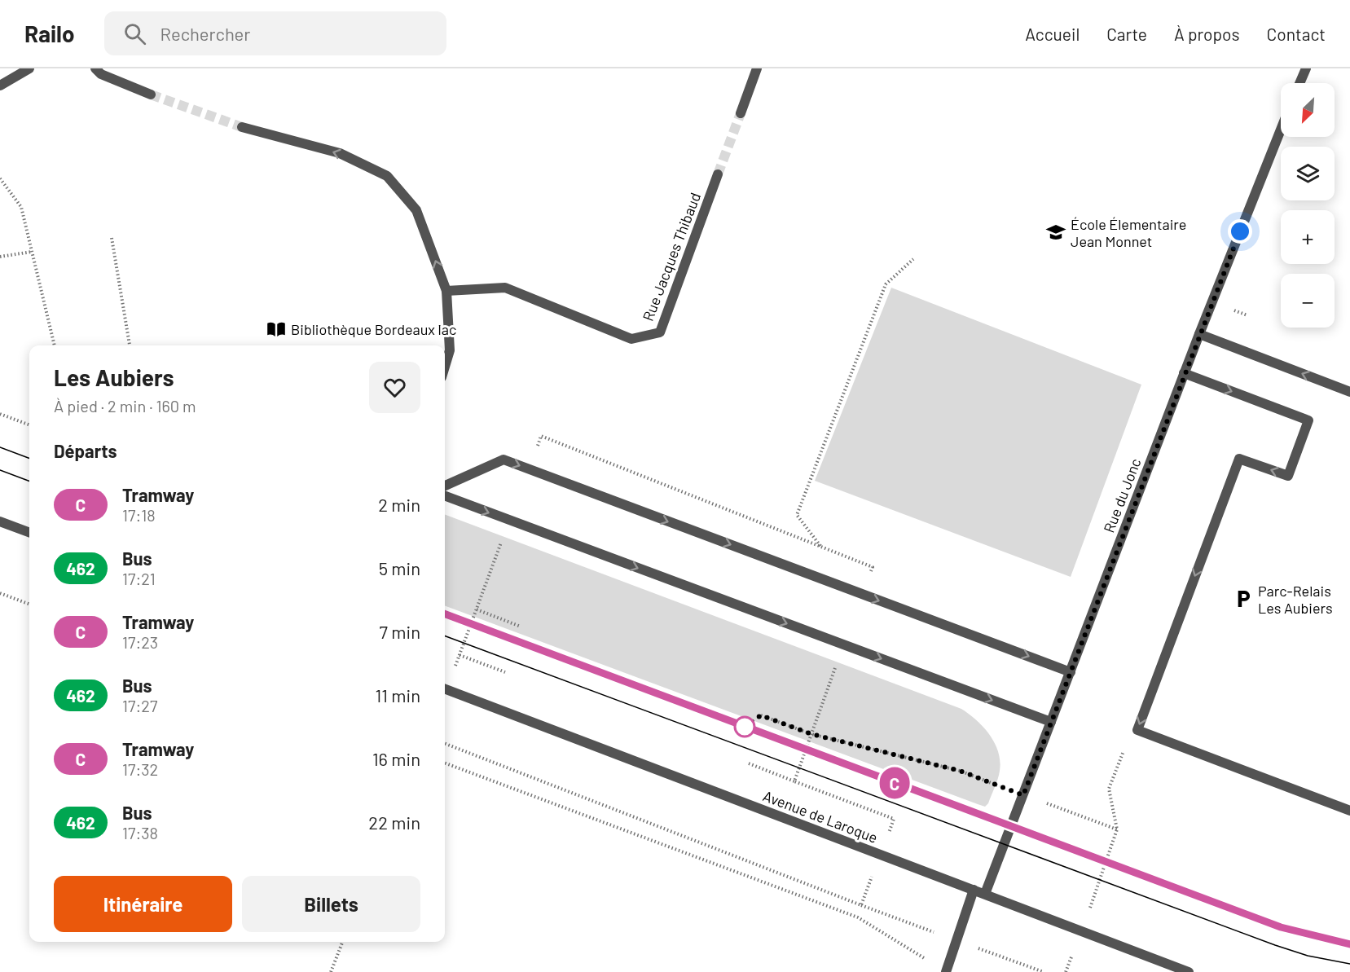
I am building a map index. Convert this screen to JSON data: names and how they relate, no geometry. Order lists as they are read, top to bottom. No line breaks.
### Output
{"streets":{"street":["Rue Jacques Thibaud","Rue du Jonc","Avenue de Laroque"]},"crossings":[["Rue du Jonc","Avenue de Laroque"]],"places":{"school or university":["École Élementaire Jean Monnet"],"library":["Bibliothèque Bordeaux lac"],"parking":["Parc-Relais Les Aubiers"]},"lines":["tram line C"],"north":"bottom left","page":{"header":"Railo","search":"Rechercher","nav":["Accueil","Carte","À propos","Contact"],"on_map":"C","map_buttons":["+","−"],"heading":[["Les Aubiers","À pied · 2 min · 160 m"],"Départs"],"list":[{"mark":"C","name":"Tramway","note":"17:18","value":"2 min"},{"mark":"462","name":"Bus","note":"17:21","value":"5 min"},{"mark":"C","name":"Tramway","note":"17:23","value":"7 min"},{"mark":"462","name":"Bus","note":"17:27","value":"11 min"},{"mark":"C","name":"Tramway","note":"17:32","value":"16 min"},{"mark":"462","name":"Bus","note":"17:38","value":"22 min"}],"buttons":["Itinéraire","Billets"]}}
